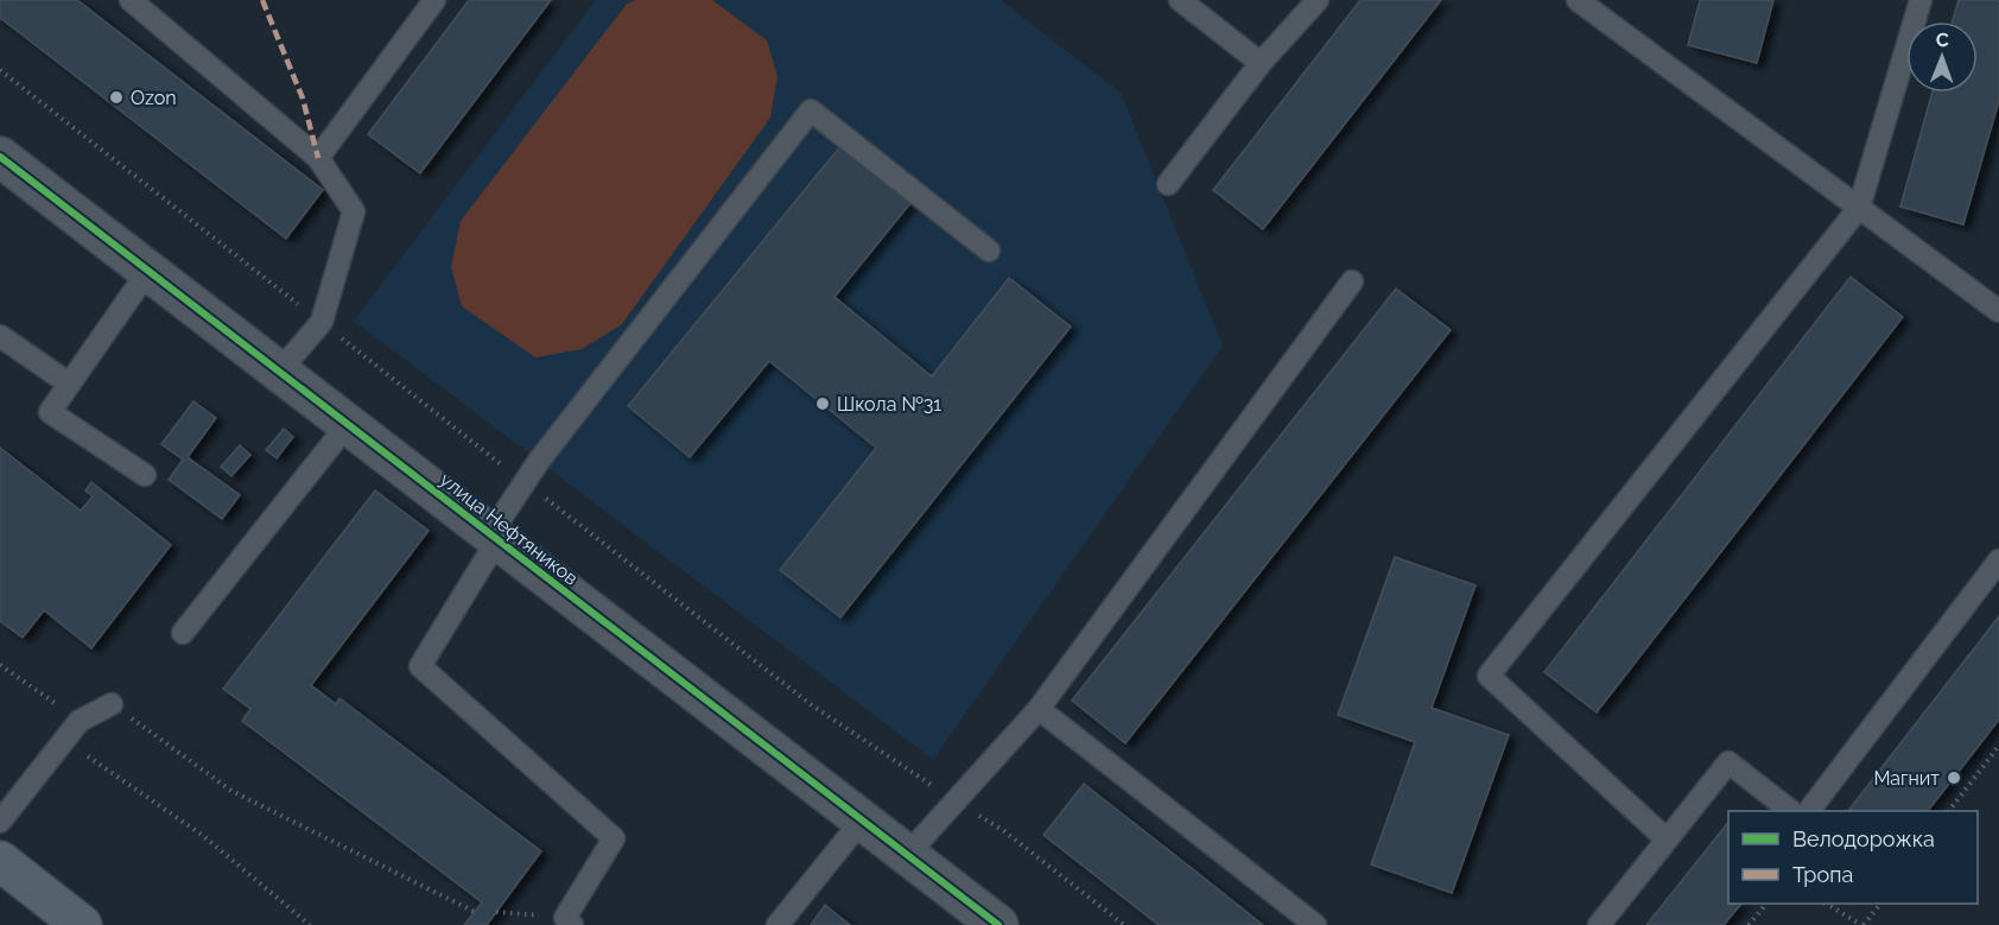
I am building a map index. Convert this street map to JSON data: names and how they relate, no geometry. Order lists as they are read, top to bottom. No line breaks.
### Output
{"streets":{"street":["улица Нефтяников"]},"places":["Ozon","Школа №31","Магнит"],"legend":["Велодорожка","Тропа"],"north":"top"}
